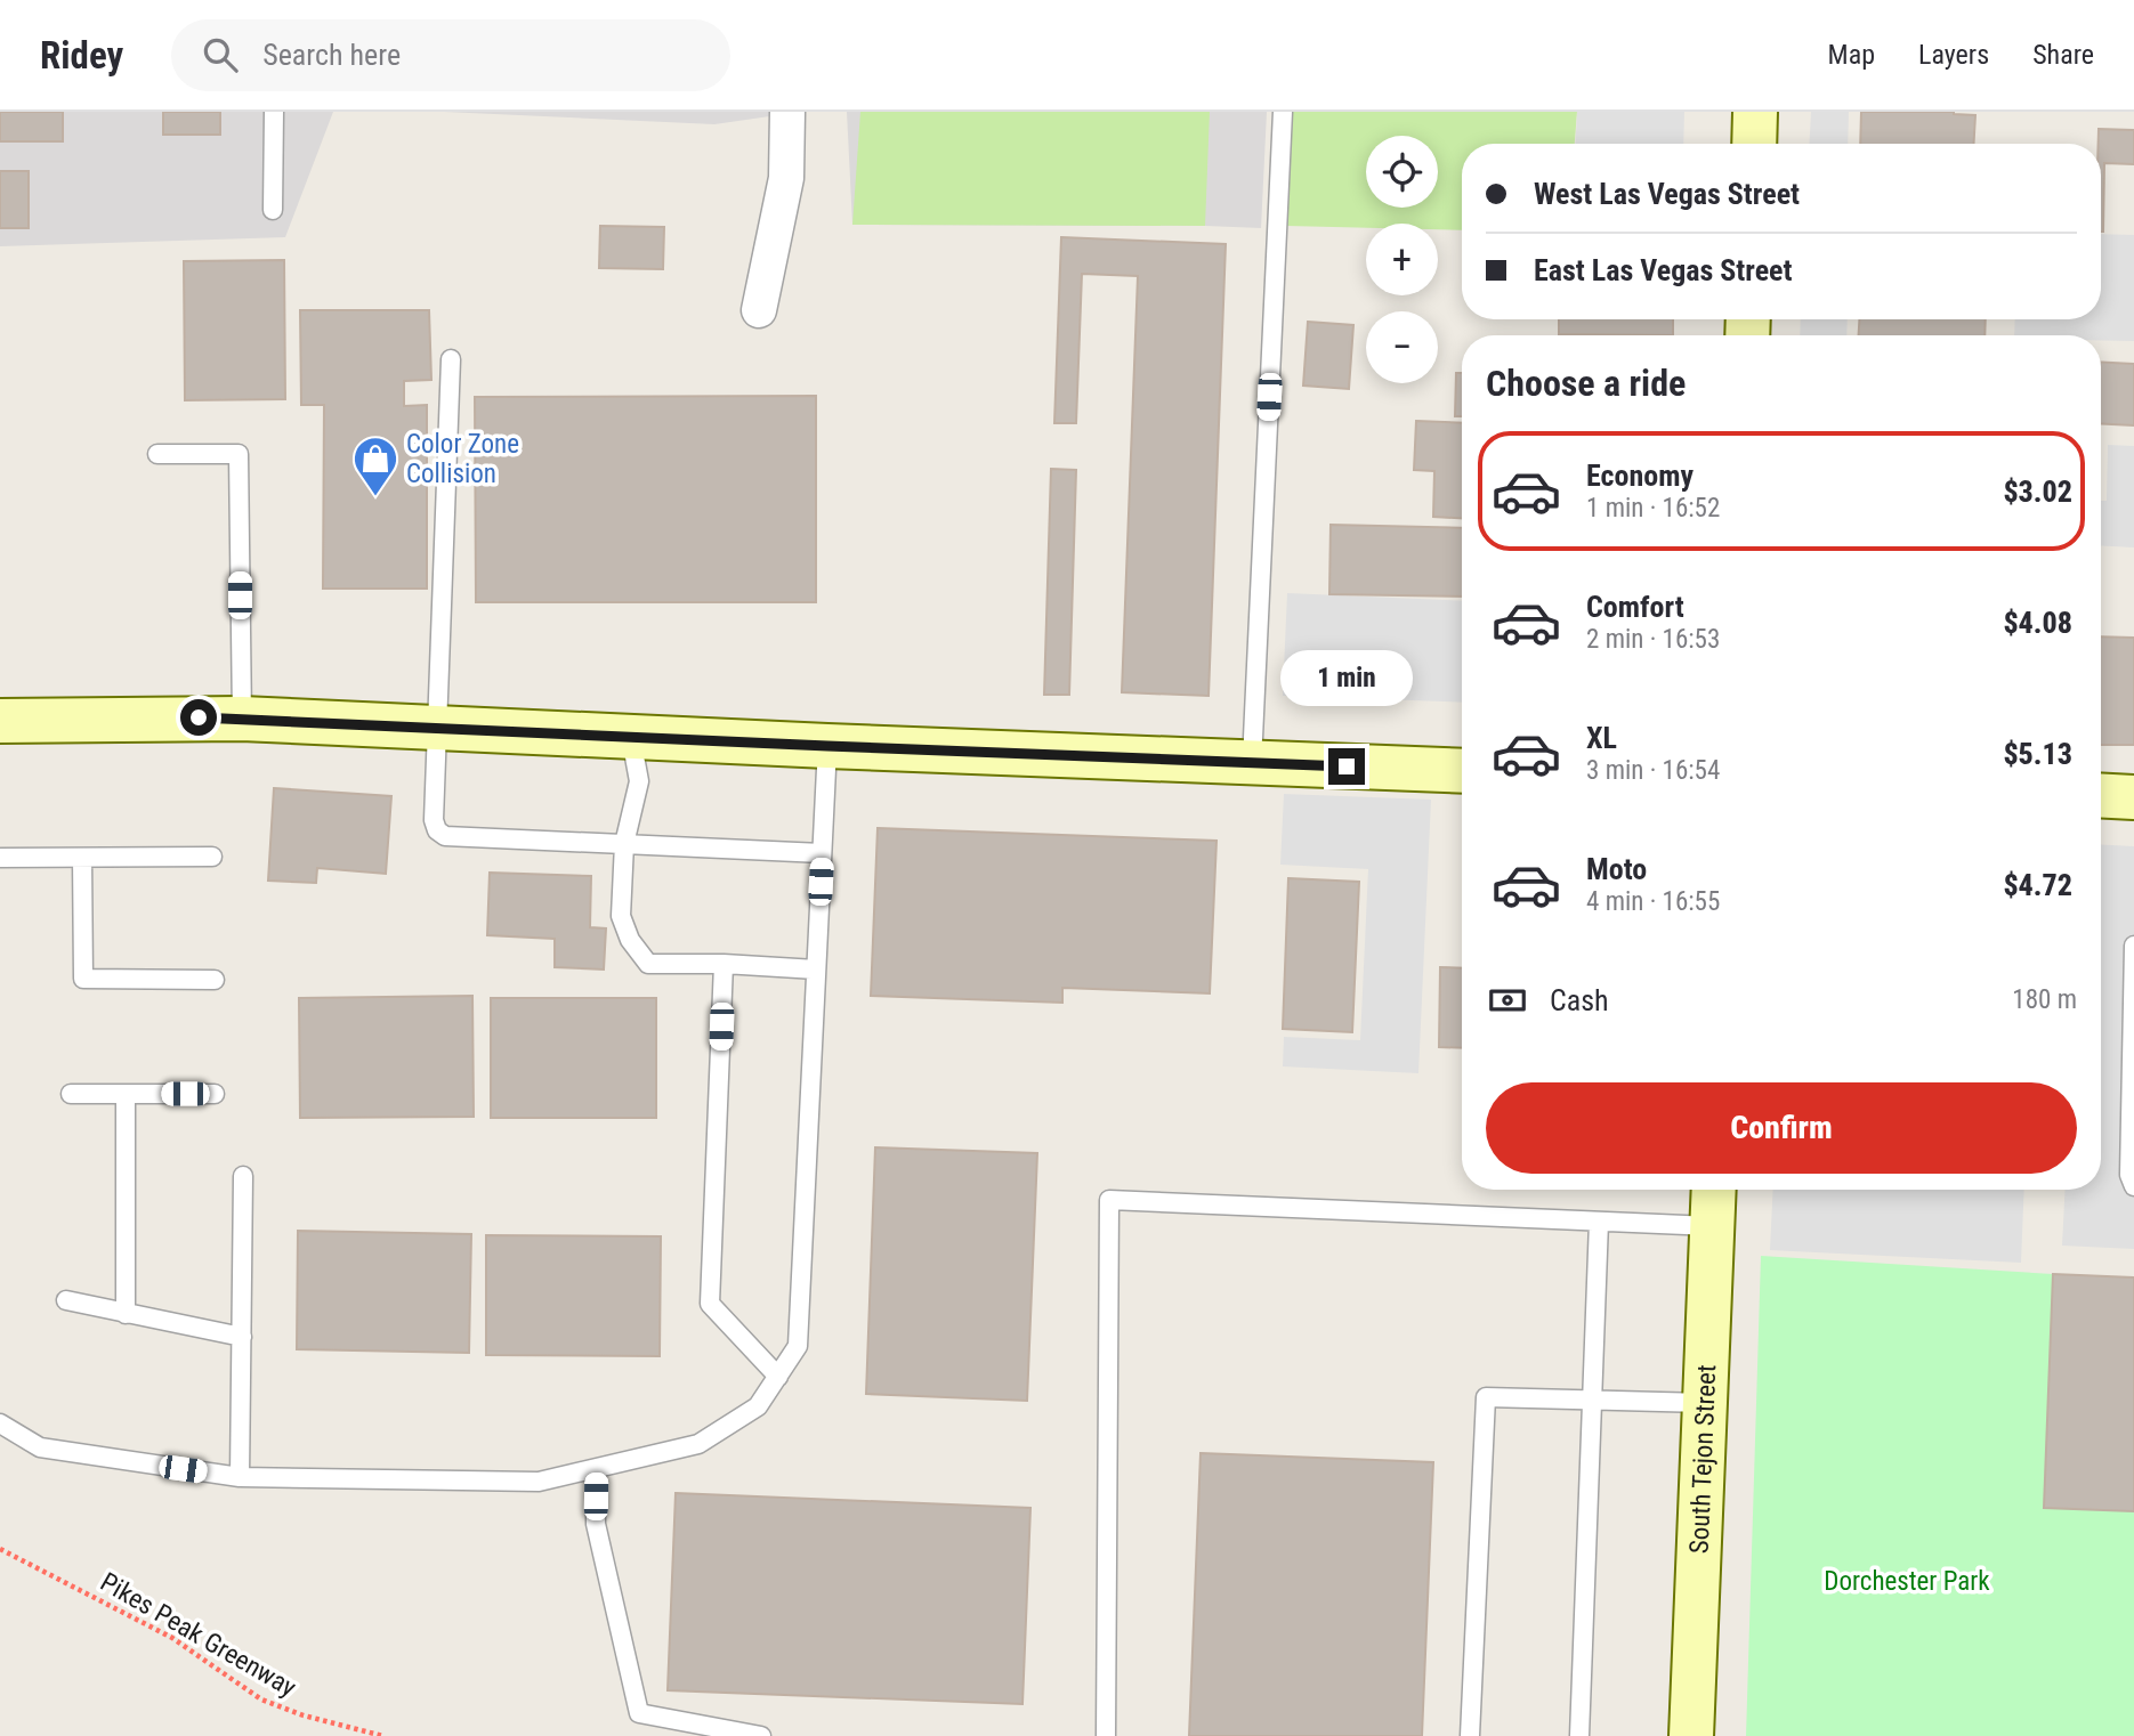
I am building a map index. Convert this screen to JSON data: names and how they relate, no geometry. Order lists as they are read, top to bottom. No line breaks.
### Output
{"streets":{"street":["South Tejon Street"],"path":["Pikes Peak Greenway"]},"parks":["Dorchester Park"],"places":{"shop":["Color Zone Collision"]},"page":{"header":"Ridey","search":"Search here","nav":["Map","Layers","Share"],"map_buttons":["+","−"],"banner":["West Las Vegas Street","East Las Vegas Street"],"heading":"Choose a ride","list":[{"name":"Economy","note":"1 min · 16:52","value":"$3.02"},{"name":"Comfort","note":"2 min · 16:53","value":"$4.08"},{"name":"XL","note":"3 min · 16:54","value":"$5.13"},{"name":"Moto","note":"4 min · 16:55","value":"$4.72"}],"bubble":"1 min","pay":["Cash","180 m"],"buttons":"Confirm"}}
